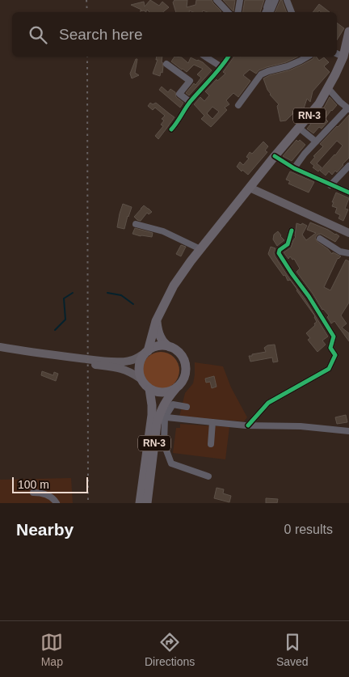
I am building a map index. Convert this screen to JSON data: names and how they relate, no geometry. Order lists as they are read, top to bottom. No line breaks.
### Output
{"streets":{"highway":["RN-3"]},"scale_bar":"100 m","page":{"search":"Search here","scale":"100 m","heading":["Nearby","0 results"],"nav":["Map","Directions","Saved"]}}
